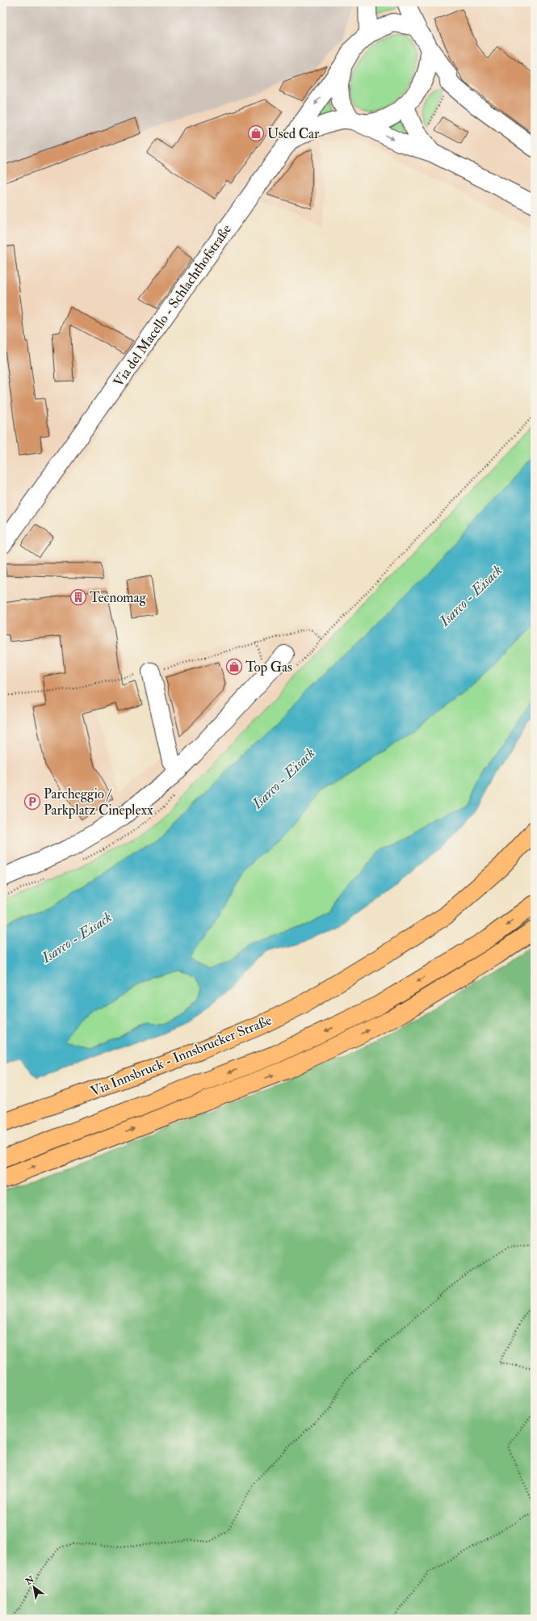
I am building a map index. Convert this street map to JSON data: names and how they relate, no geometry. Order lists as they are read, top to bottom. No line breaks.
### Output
{"streets":{"main road":["Via Innsbruck - Innsbrucker Straße"],"street":["Via del Macello - Schlachthofstraße"]},"water":["Isarco - Eisack"],"places":{"shop":["Used Car","Top Gas"],"building":["Tecnomag"],"parking":["Parcheggio / Parkplatz Cineplexx"]},"north":"top left"}
